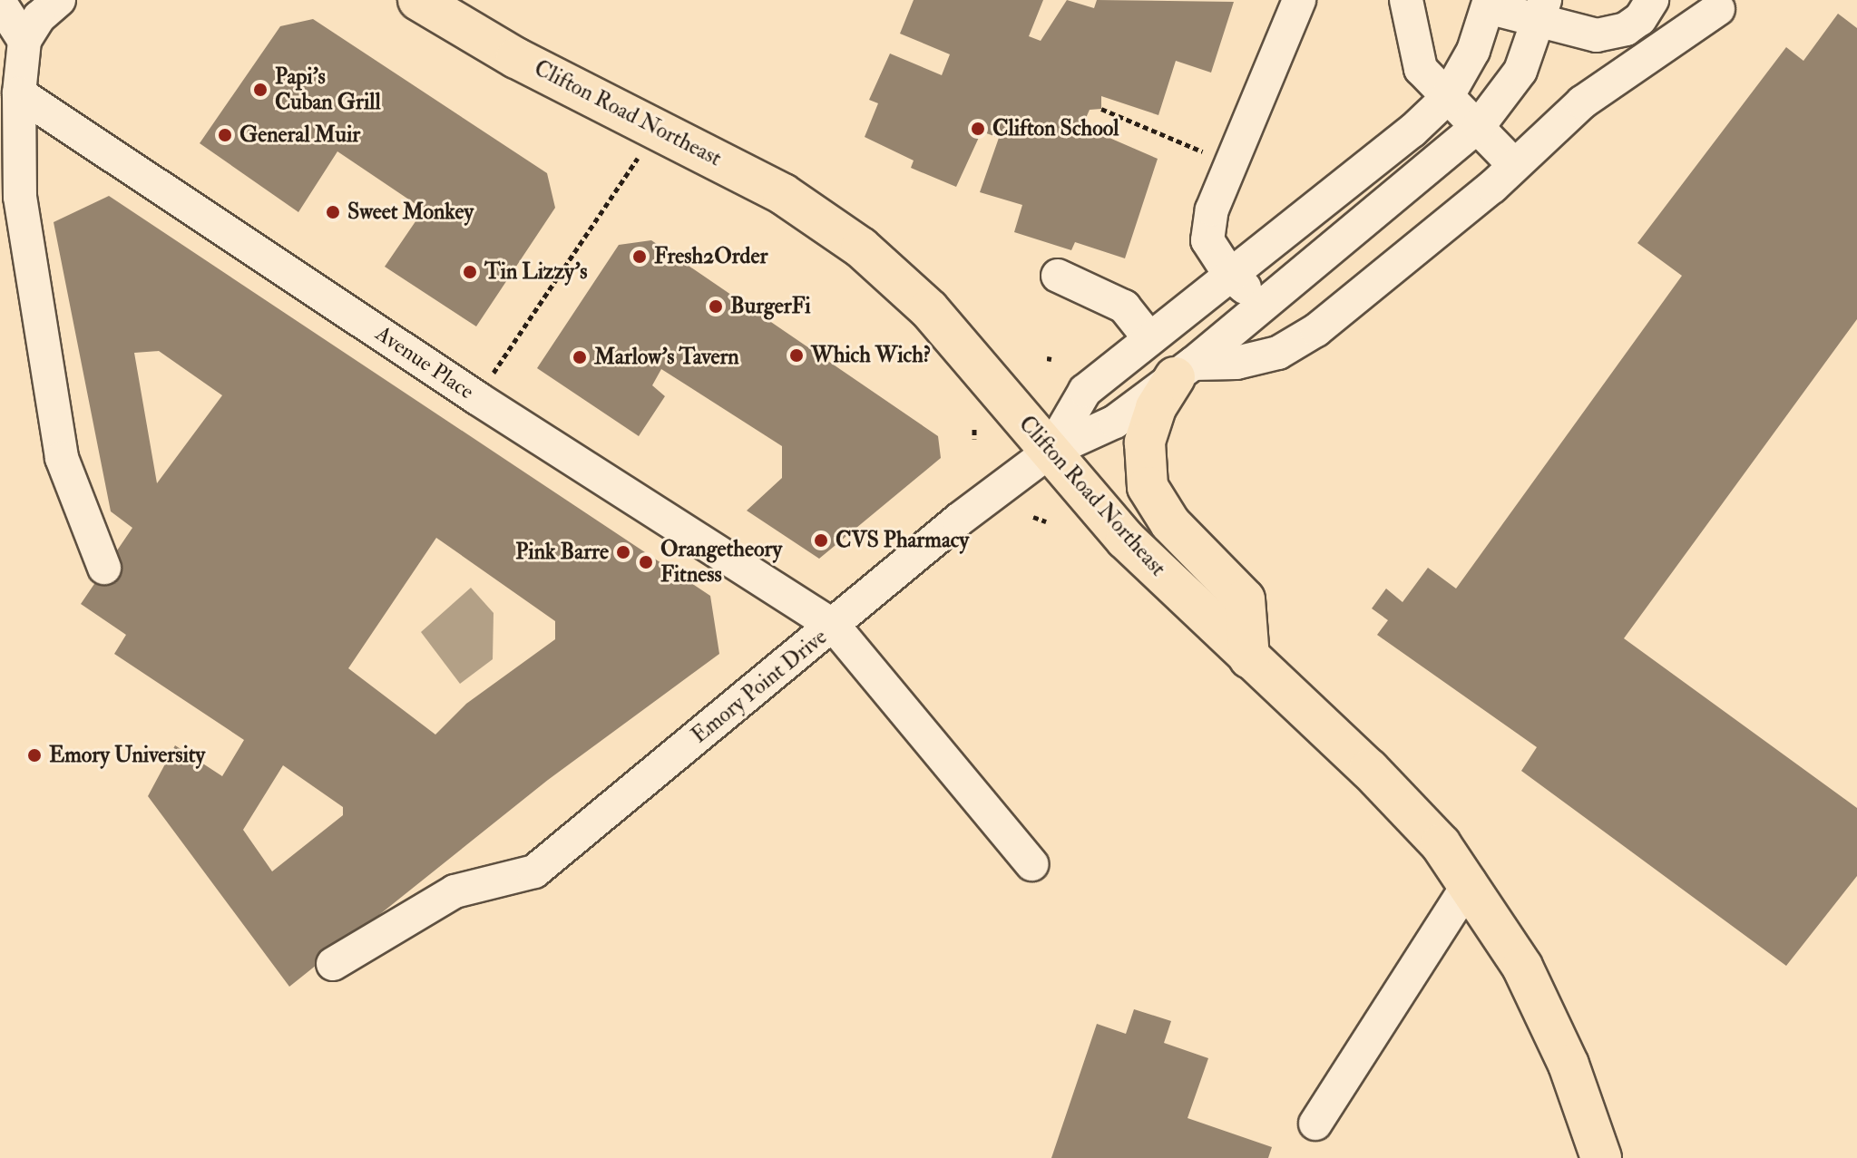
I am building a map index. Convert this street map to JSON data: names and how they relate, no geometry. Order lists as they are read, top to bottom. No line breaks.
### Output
{"streets":{"main road":["Clifton Road Northeast"],"street":["Avenue Place","Emory Point Drive"]},"crossings":[["Clifton Road Northeast","Emory Point Drive"],["Avenue Place","Emory Point Drive"]],"places":["Papi's Cuban Grill","Clifton School","General Muir","Sweet Monkey","Fresh2Order","Tin Lizzy's","BurgerFi","Which Wich?","Marlow's Tavern","CVS Pharmacy","Pink Barre","Orangetheory Fitness","Emory University"]}
